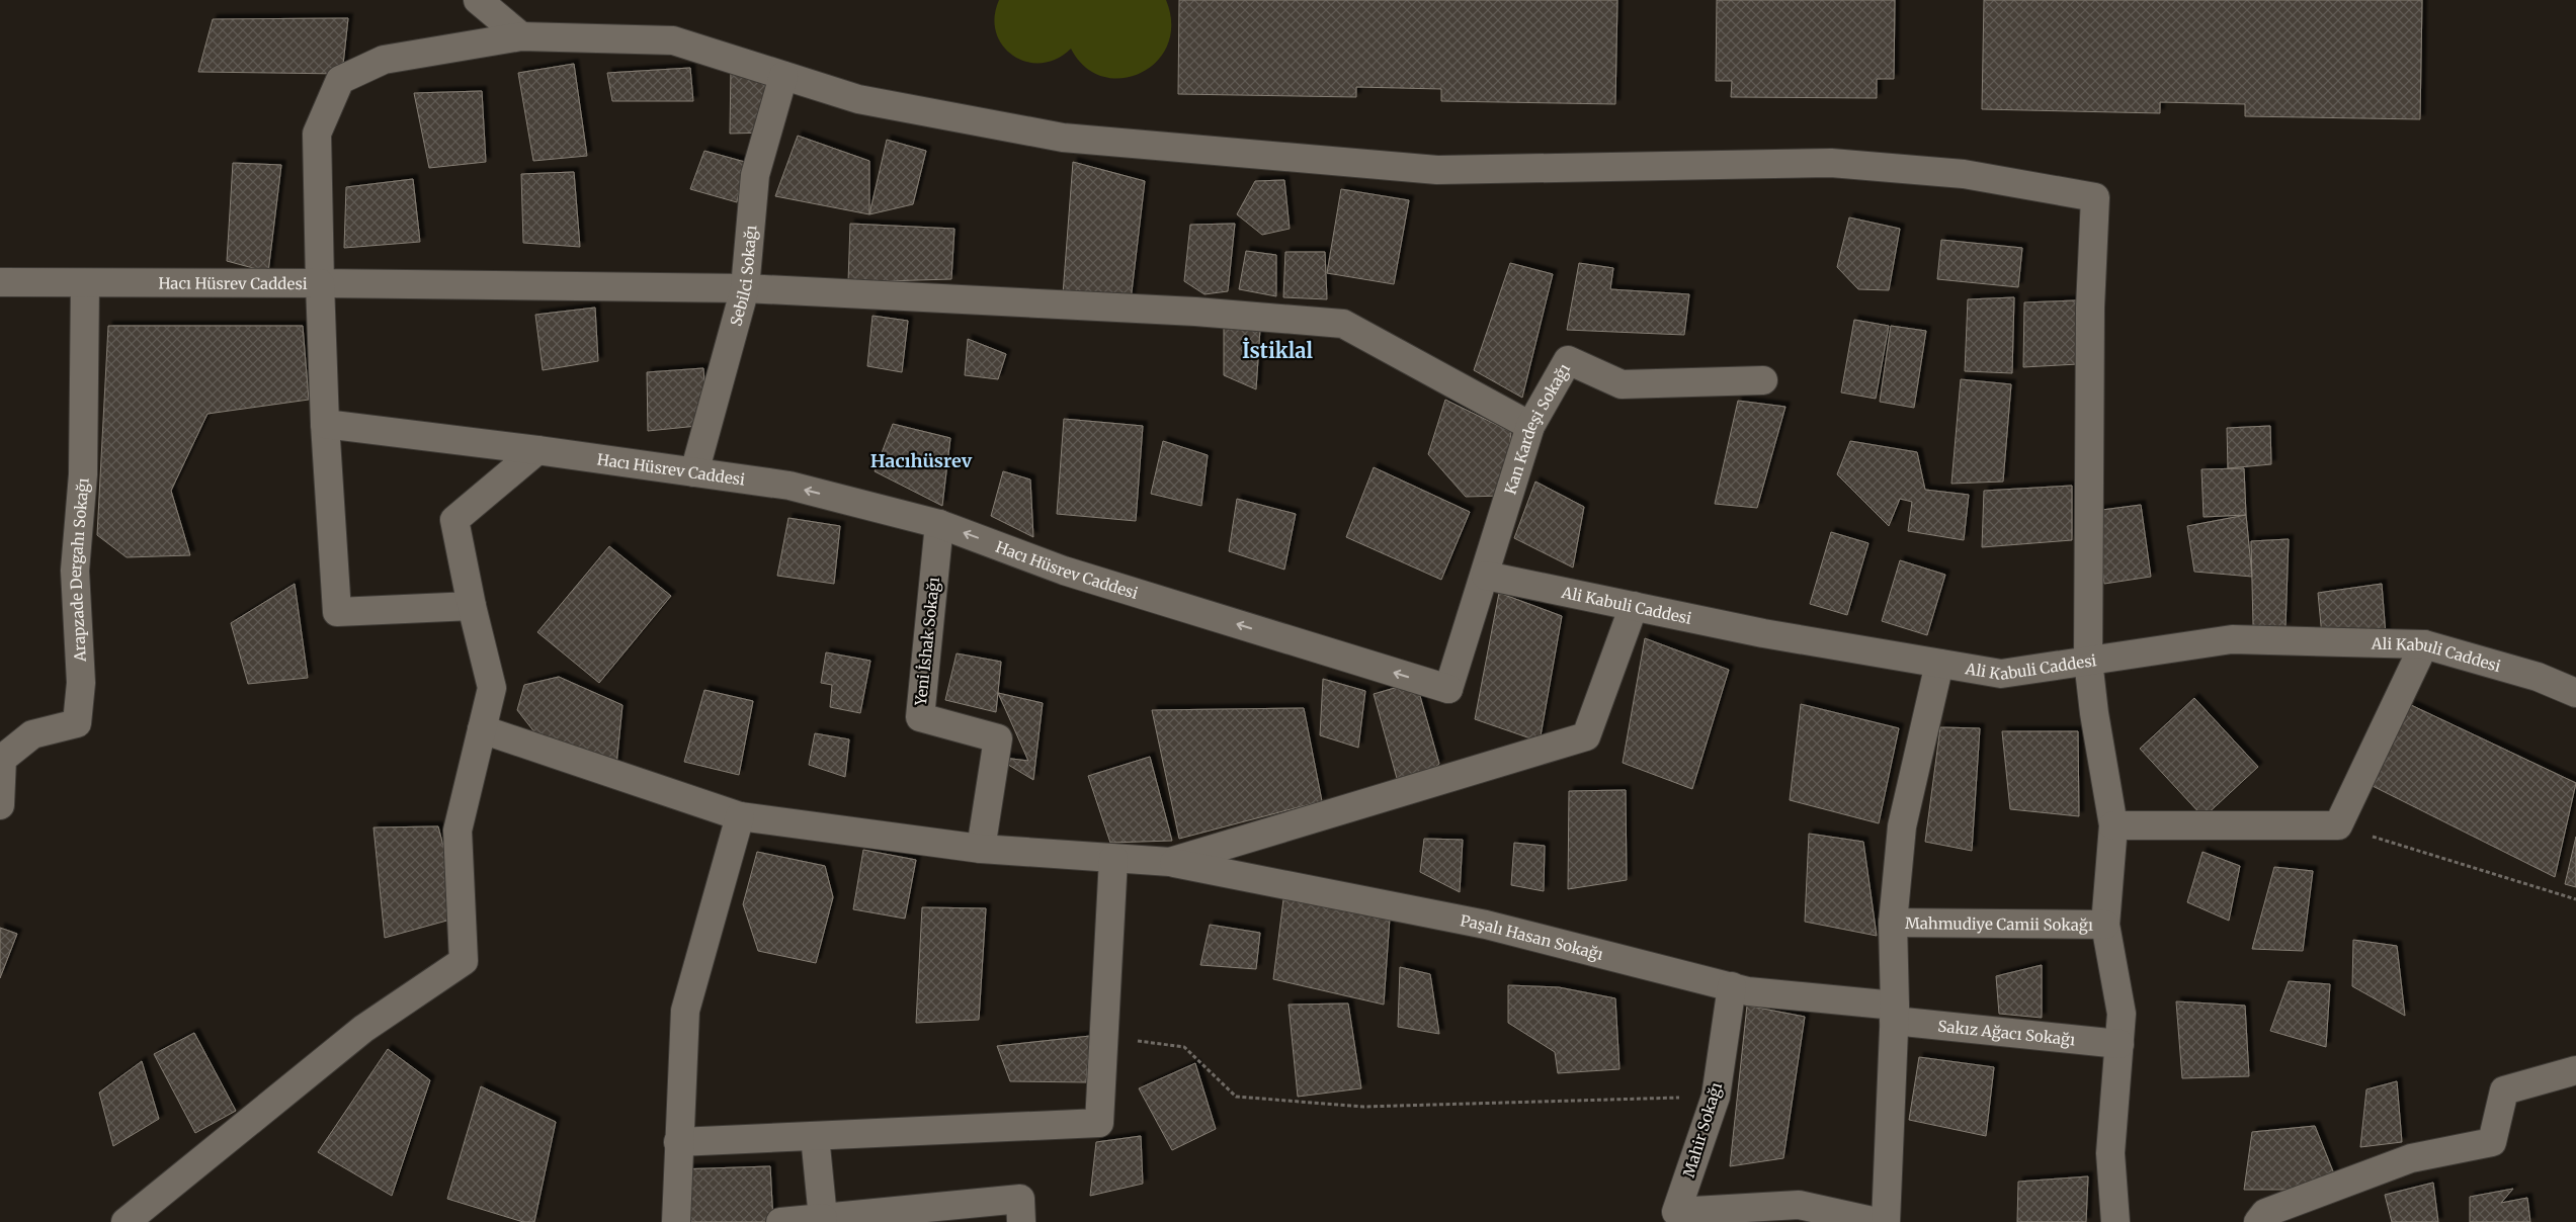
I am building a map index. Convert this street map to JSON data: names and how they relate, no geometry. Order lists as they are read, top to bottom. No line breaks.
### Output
{"streets":{"street":["Sebilci Sokağı","Hacı Hüsrev Caddesi","Kan Kardeşi Sokağı","Arapzade Dergahı Sokağı","Ali Kabuli Caddesi","Yeni İshak Sokağı","Mahmudiye Camii Sokağı","Paşalı Hasan Sokağı","Sakız Ağacı Sokağı","Mahir Sokağı"]},"crossings":[["Sebilci Sokağı","Hacı Hüsrev Caddesi"],["Hacı Hüsrev Caddesi","Kan Kardeşi Sokağı"],["Hacı Hüsrev Caddesi","Arapzade Dergahı Sokağı"],["Hacı Hüsrev Caddesi","Yeni İshak Sokağı"],["Kan Kardeşi Sokağı","Ali Kabuli Caddesi"],["Paşalı Hasan Sokağı","Sakız Ağacı Sokağı"],["Paşalı Hasan Sokağı","Mahir Sokağı"]],"districts":["İstiklal","Hacıhüsrev"]}
